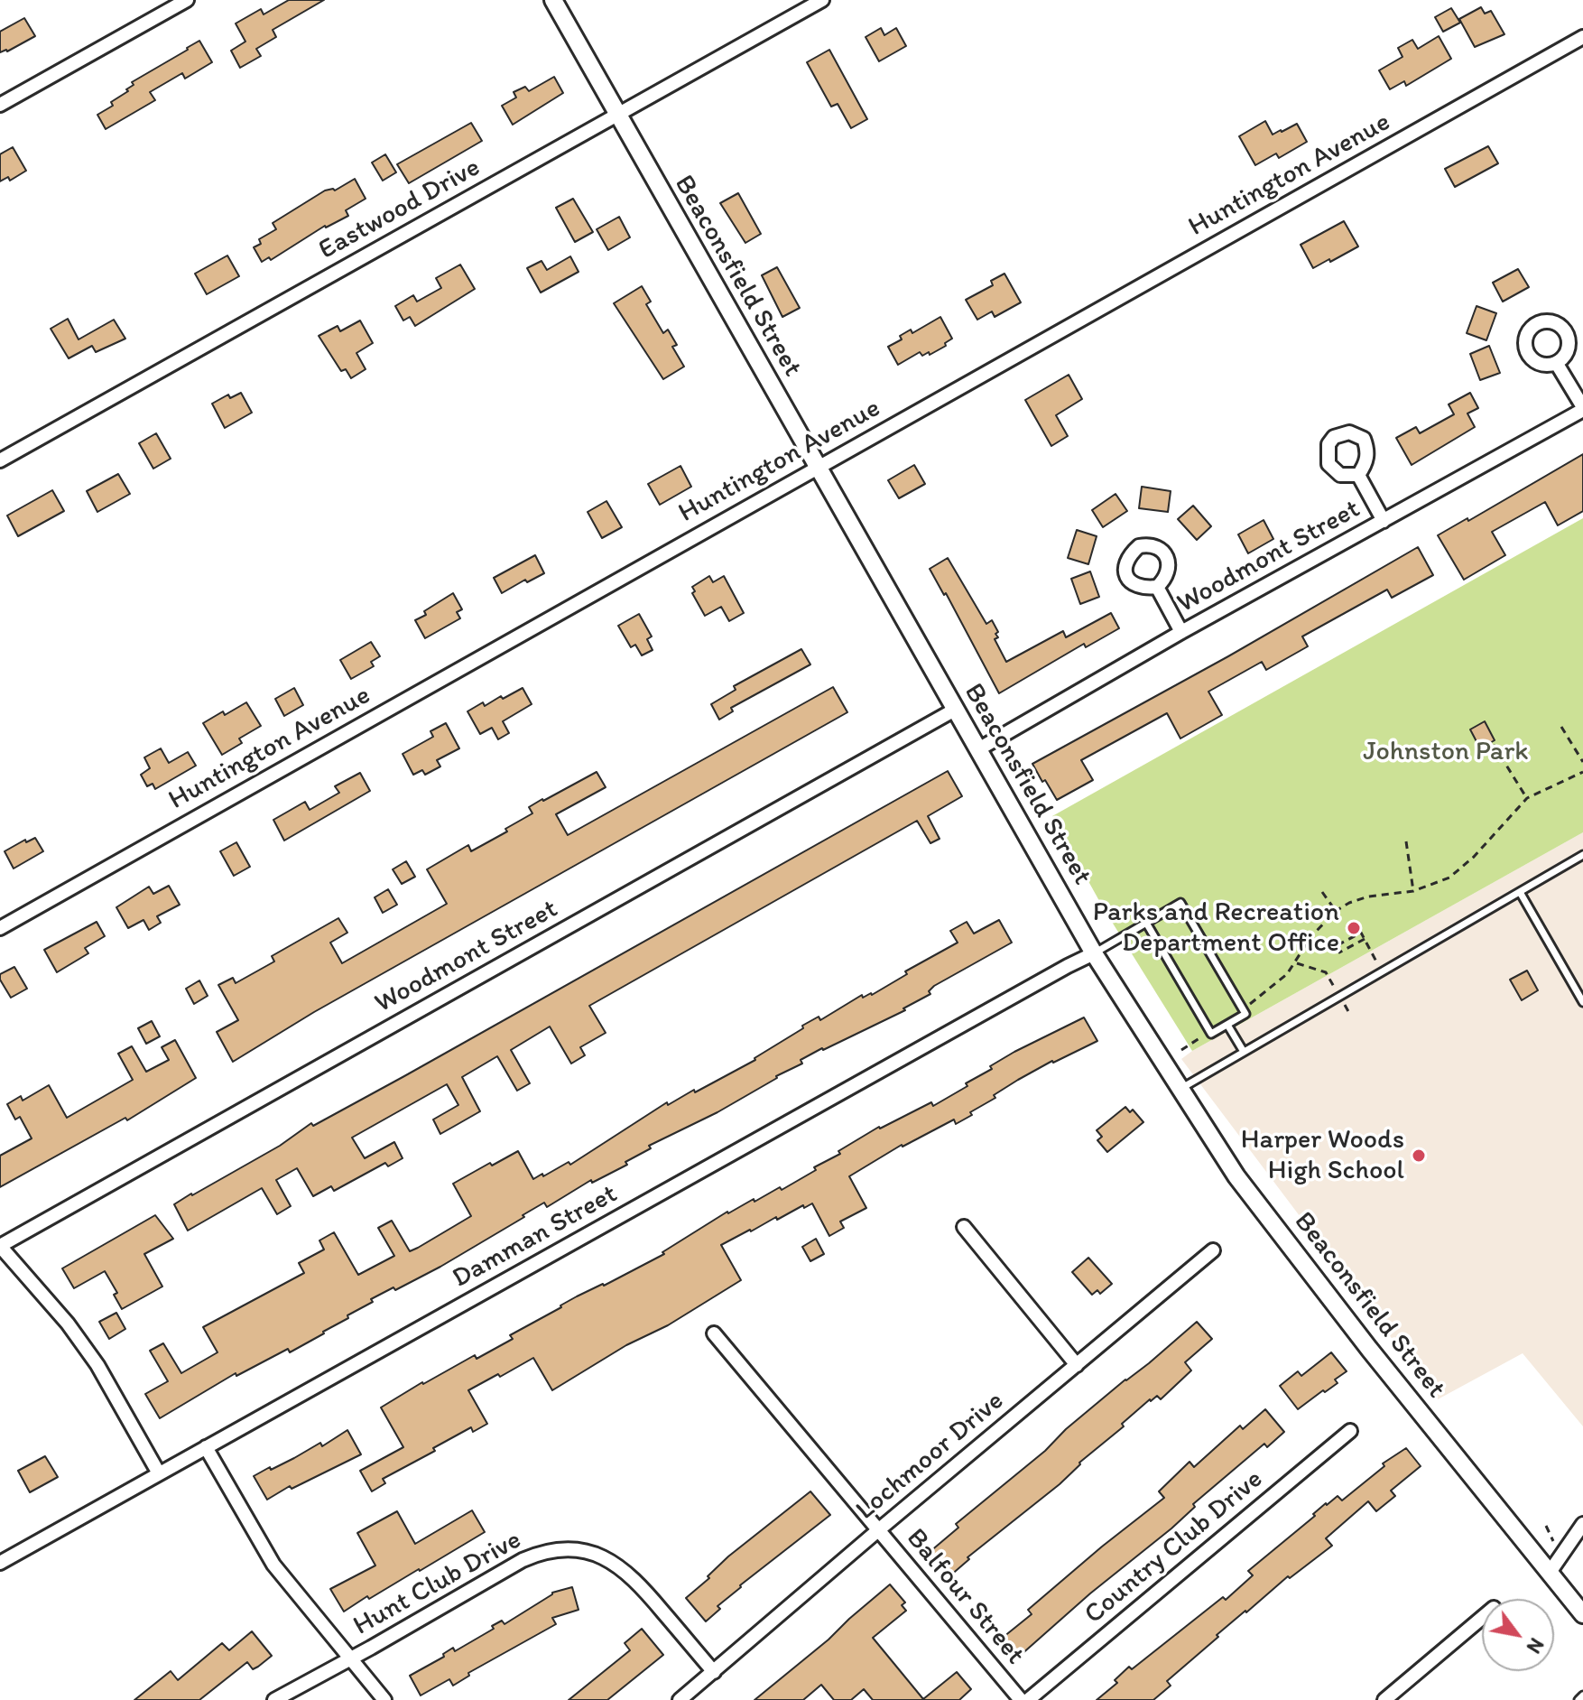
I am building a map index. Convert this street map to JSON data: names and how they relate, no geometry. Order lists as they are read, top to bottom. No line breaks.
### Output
{"streets":{"street":["Huntington Avenue","Eastwood Drive","Beaconsfield Street","Woodmont Street","Damman Street","Lochmoor Drive","Country Club Drive","Hunt Club Drive","Balfour Street"]},"crossings":[["Huntington Avenue","Beaconsfield Street"],["Eastwood Drive","Beaconsfield Street"],["Beaconsfield Street","Woodmont Street"],["Beaconsfield Street","Damman Street"],["Lochmoor Drive","Hunt Club Drive"],["Lochmoor Drive","Balfour Street"]],"parks":["Johnston Park"],"places":["Parks and Recreation Department Office","Harper Woods High School"],"north":"bottom right"}
